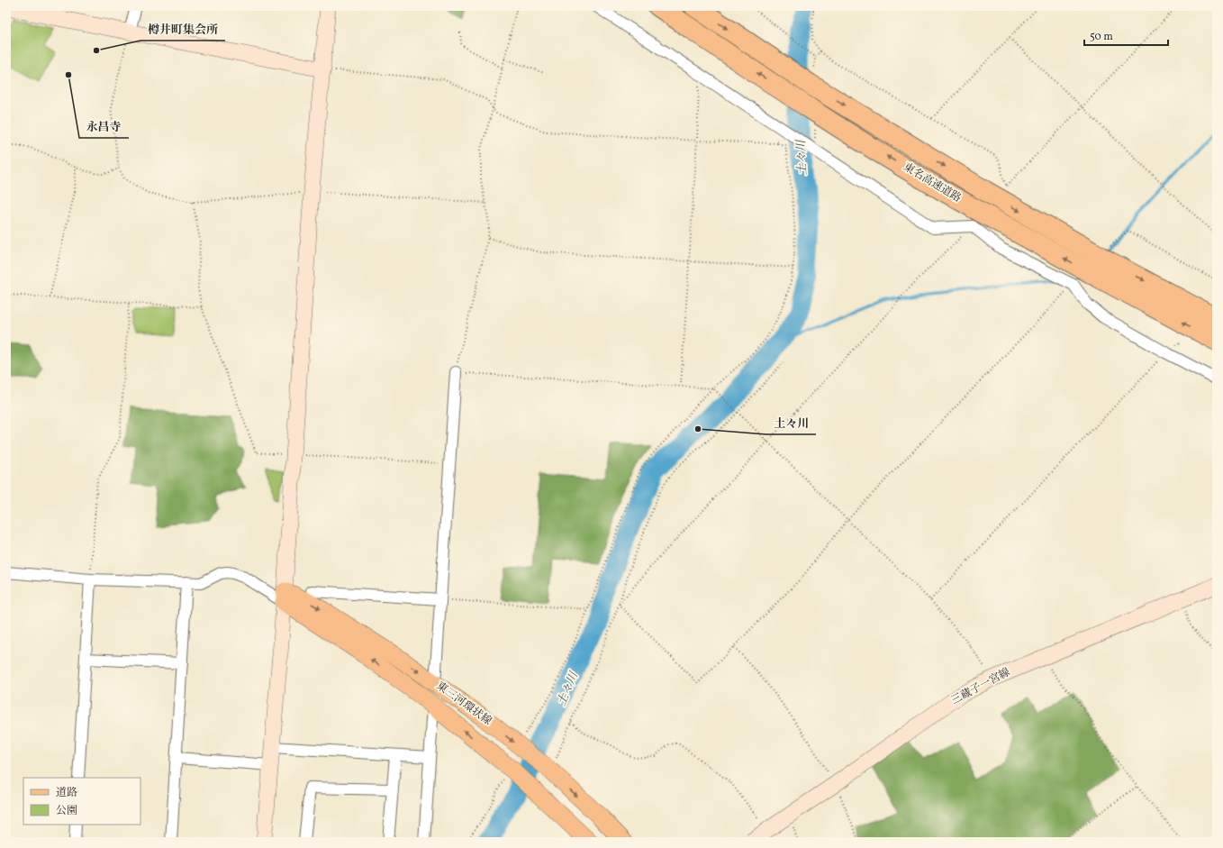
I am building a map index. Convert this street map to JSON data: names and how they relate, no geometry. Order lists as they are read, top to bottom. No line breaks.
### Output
{"streets":{"highway":["東名高速道路"],"main road":["東三河環状線"],"street":["三蔵子一宮線"]},"water":["土々川"],"places":["樽井町集会所","永昌寺","土々川"],"legend":["道路","公園"],"scale_bar":"50 m"}
